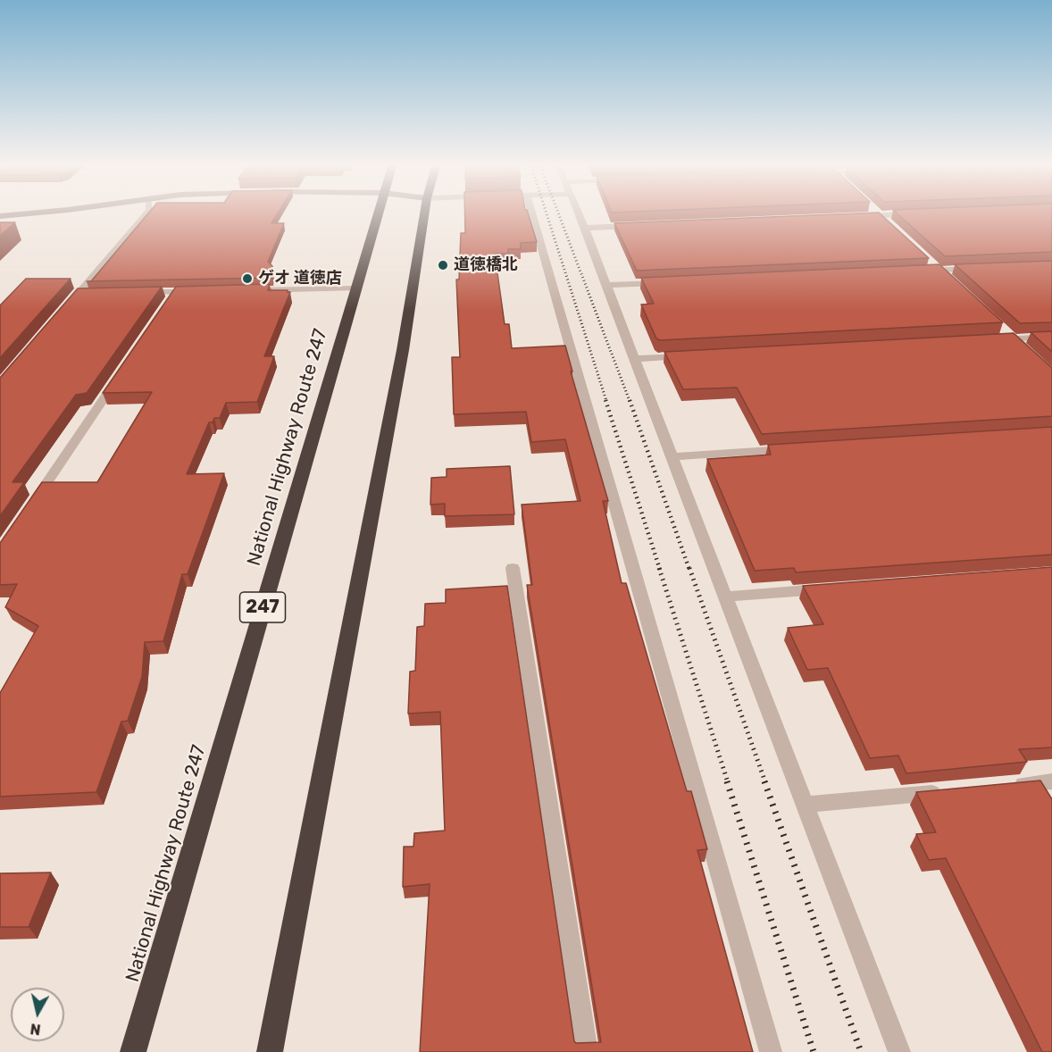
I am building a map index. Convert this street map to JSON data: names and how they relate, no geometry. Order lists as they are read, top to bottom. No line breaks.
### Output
{"streets":{"highway":["National Highway Route 247","247"]},"places":["道徳橋北","ゲオ 道徳店"],"north":"bottom"}
